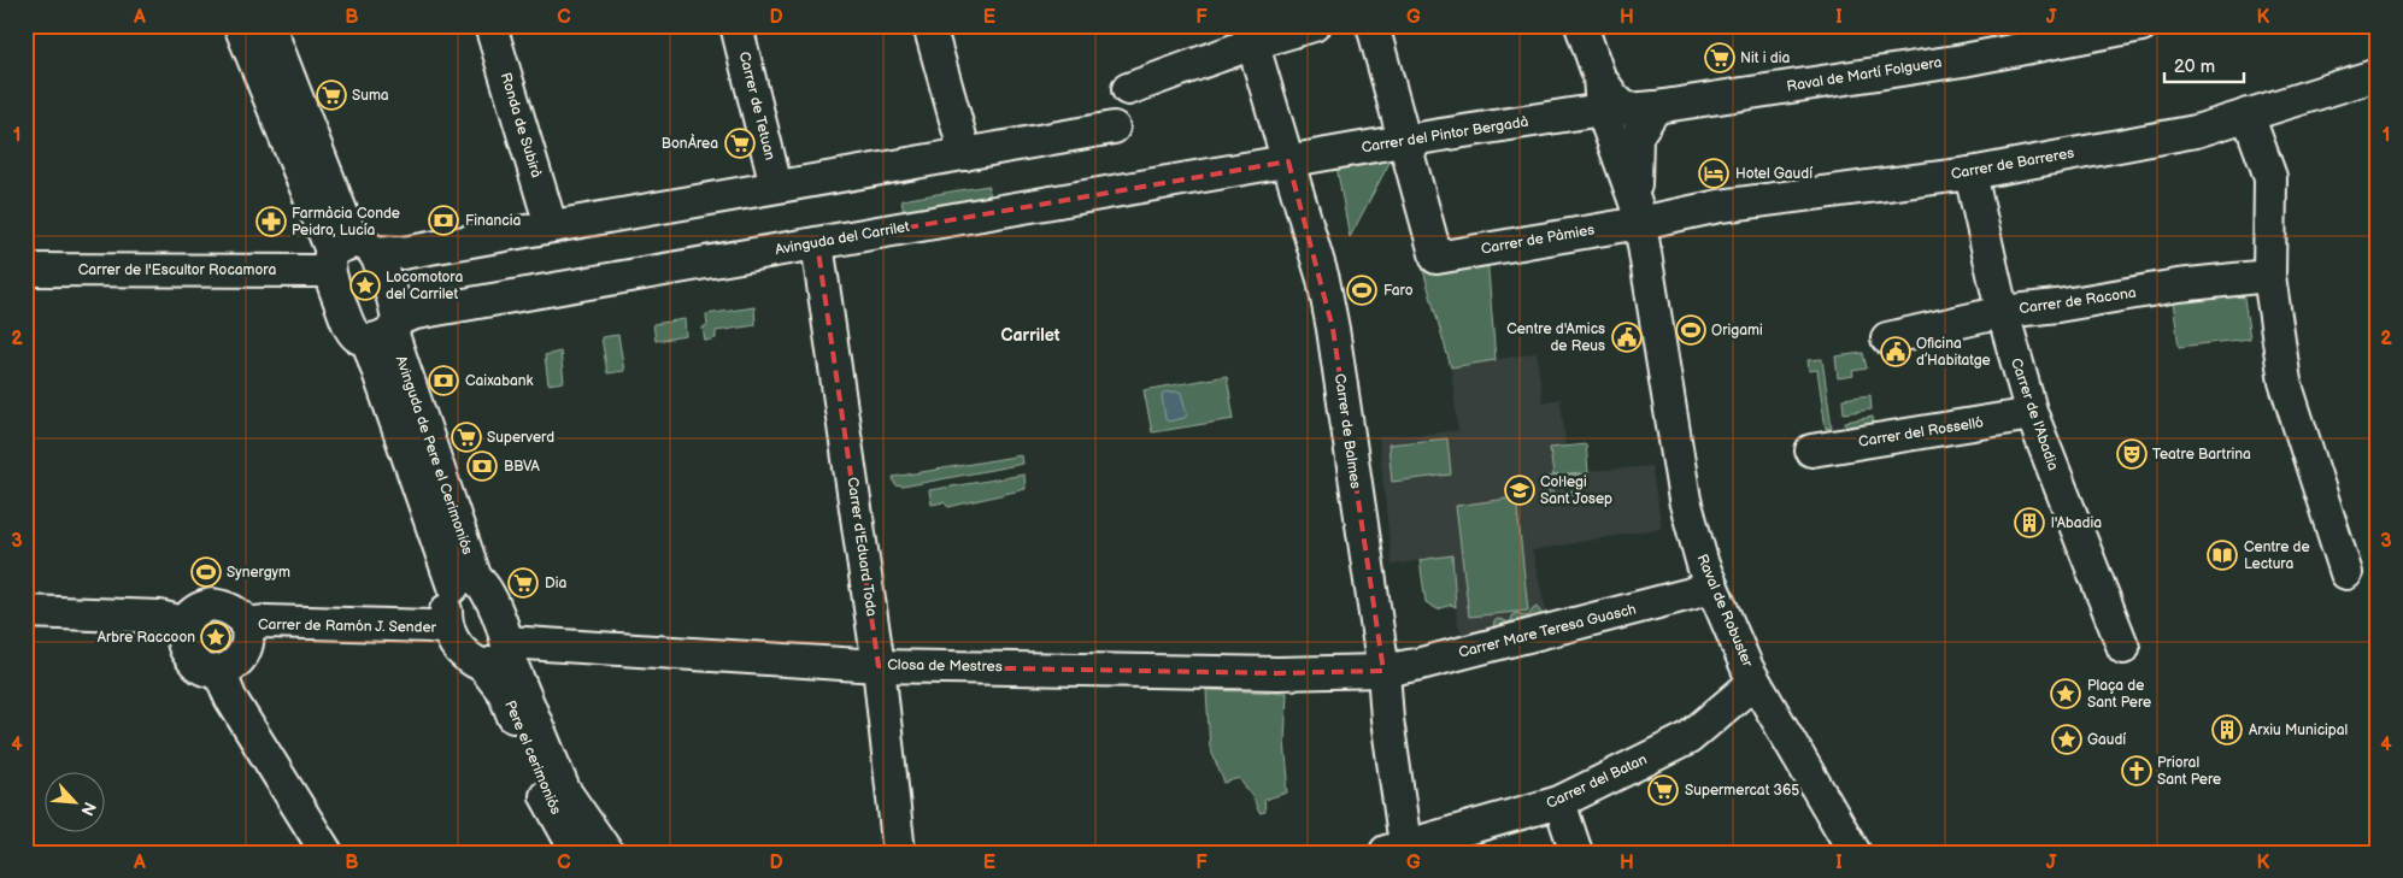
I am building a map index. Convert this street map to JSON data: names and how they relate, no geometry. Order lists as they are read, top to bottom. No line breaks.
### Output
{"streets":{"street":["Raval de Martí Folguera","Carrer de Tetuan","Ronda de Subirà","Carrer del Pintor Bergadà","Carrer de Barreres","Avinguda del Carrilet","Carrer de Pàmies","Carrer de l'Escultor Rocamora","Carrer de Racona","Carrer de l'Abadia","Carrer de Balmes","Carrer del Rosselló","Avinguda de Pere el Cerimoniós","Carrer d'Eduard Toda","Raval de Robuster","Carrer de Ramón J. Sender","Carrer Mare Teresa Guasch","Closa de Mestres","Pere el cerimoniós","Carrer del Batan"]},"crossings":[["Raval de Martí Folguera","Raval de Robuster"],["Carrer de Tetuan","Carrer de l'Escultor Rocamora"],["Ronda de Subirà","Carrer de l'Escultor Rocamora"],["Carrer del Pintor Bergadà","Avinguda del Carrilet"],["Carrer del Pintor Bergadà","Carrer de Pàmies"],["Carrer del Pintor Bergadà","Carrer de Balmes"],["Carrer del Pintor Bergadà","Raval de Robuster"],["Carrer de Barreres","Carrer de Pàmies"],["Carrer de Barreres","Carrer de l'Abadia"],["Carrer de Barreres","Raval de Robuster"],["Avinguda del Carrilet","Carrer de Balmes"],["Avinguda del Carrilet","Avinguda de Pere el Cerimoniós"],["Avinguda del Carrilet","Carrer d'Eduard Toda"],["Carrer de Pàmies","Raval de Robuster"],["Carrer de l'Escultor Rocamora","Avinguda de Pere el Cerimoniós"],["Carrer de Racona","Carrer de l'Abadia"],["Carrer de l'Abadia","Carrer del Rosselló"],["Carrer de Balmes","Carrer Mare Teresa Guasch"],["Carrer de Balmes","Closa de Mestres"],["Carrer de Balmes","Carrer del Batan"],["Avinguda de Pere el Cerimoniós","Closa de Mestres"],["Avinguda de Pere el Cerimoniós","Pere el cerimoniós"],["Carrer d'Eduard Toda","Closa de Mestres"],["Raval de Robuster","Carrer Mare Teresa Guasch"],["Raval de Robuster","Carrer del Batan"],["Carrer Mare Teresa Guasch","Closa de Mestres"],["Closa de Mestres","Pere el cerimoniós"]],"districts":["Carrilet"],"places":{"supermarket":["Nit i dia","Suma","BonÀrea","Superverd","Dia","Supermercat 365"],"hotel":["Hotel Gaudí"],"bank":["Financia","Caixabank","BBVA"],"pharmacy":["Farmàcia Conde Peidro, Lucía"],"place":["Locomotora del Carrilet","Arbre Raccoon","Plaça de Sant Pere","Gaudí"],"sports":["Faro","Origami","Synergym"],"public building":["Centre d'Amics de Reus","Oficina d’Habitatge"],"theatre":["Teatre Bartrina"],"school or university":["Col·legi Sant Josep"],"building":["l'Abadia","Arxiu Municipal"],"library":["Centre de Lectura"],"church":["Prioral Sant Pere"]},"scale_bar":"20 m","north":"bottom right","grid":{"columns":["A","B","C","D","E","F","G","H","I","J","K"],"rows":["1","2","3","4"]}}
